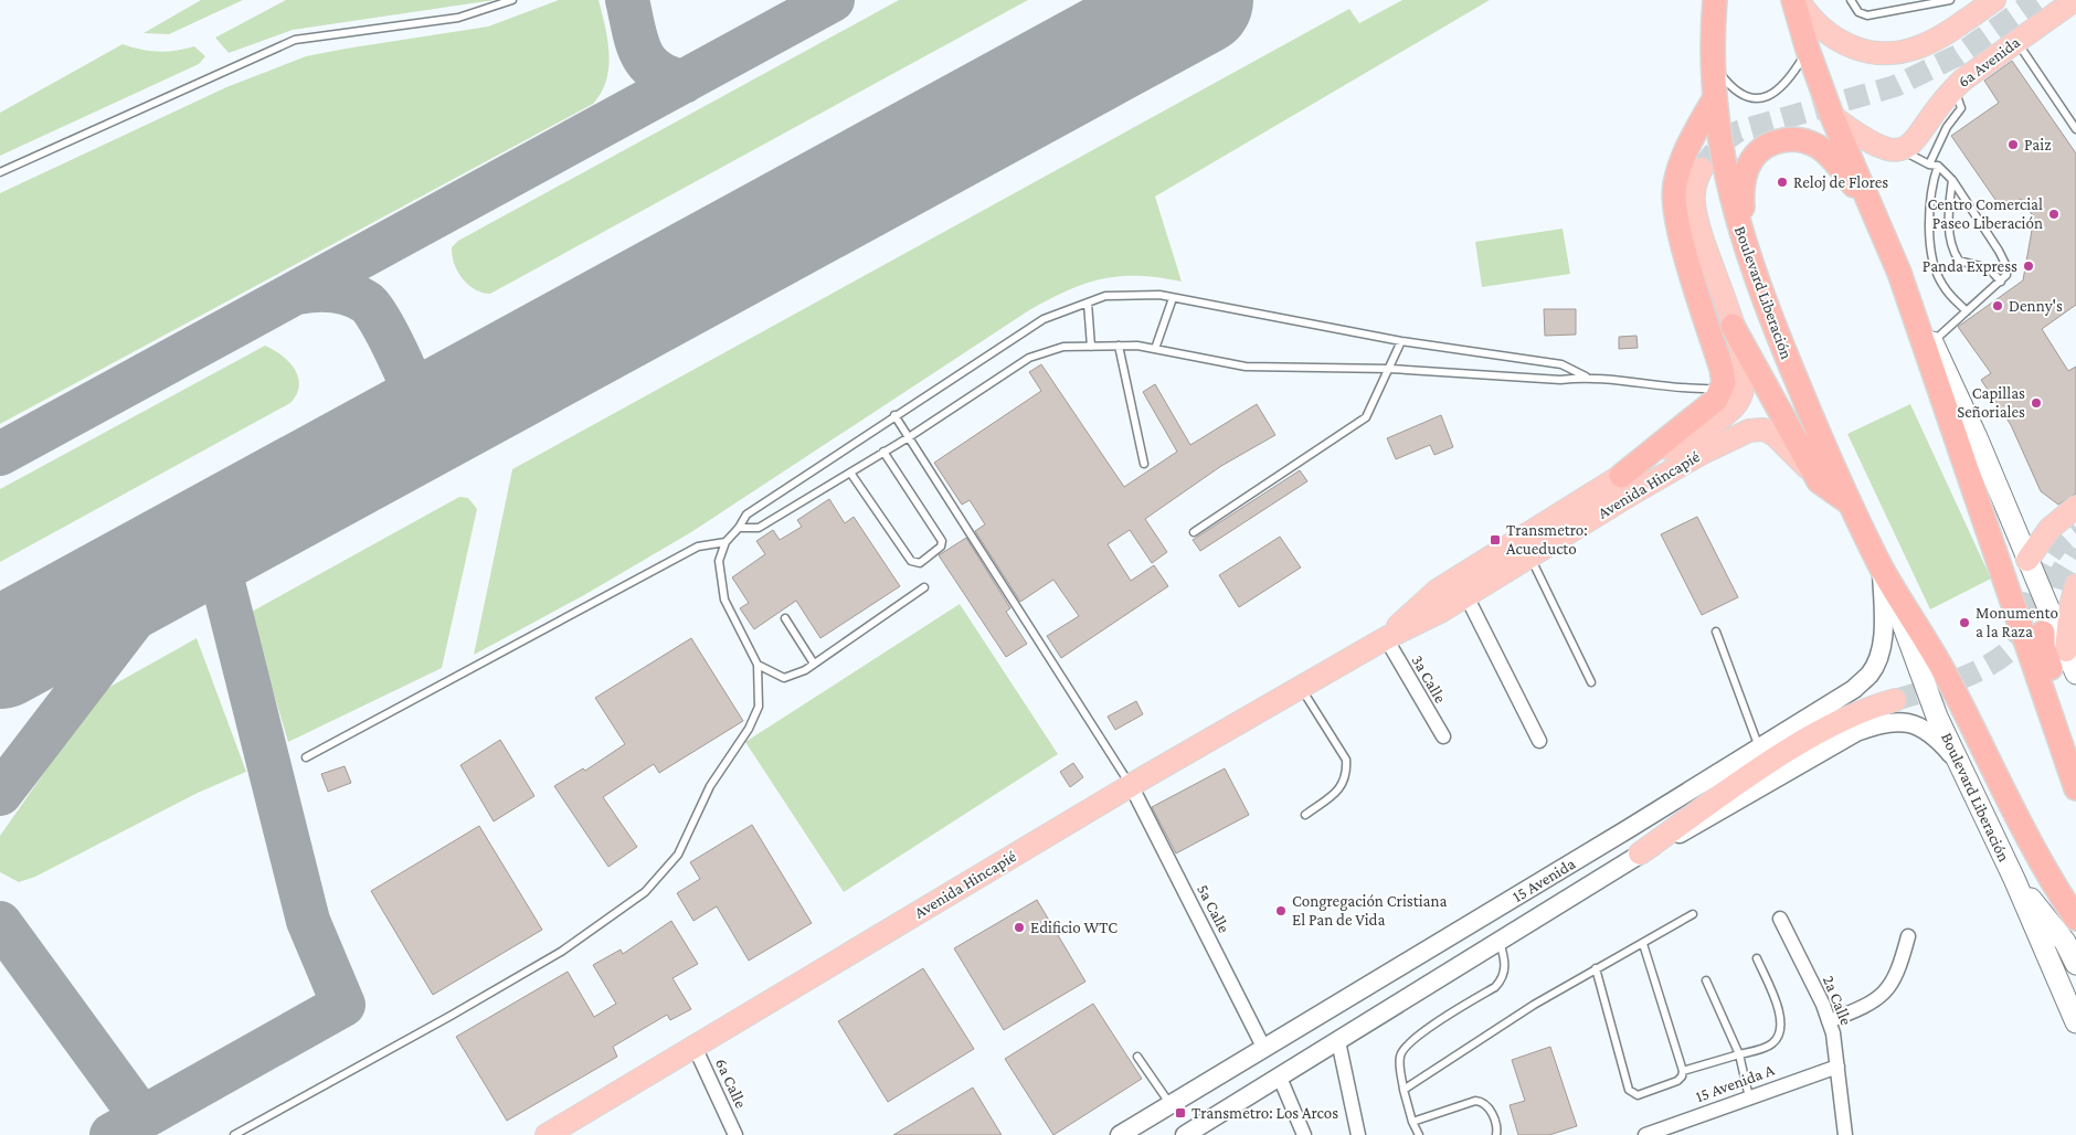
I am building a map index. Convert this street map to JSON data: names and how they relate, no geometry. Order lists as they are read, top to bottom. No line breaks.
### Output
{"streets":{"highway":["Boulevard Liberación"],"main road":["6a Avenida","Avenida Hincapié"],"street":["3a Calle","15 Avenida","5a Calle","2a Calle","6a Calle","15 Avenida A"]},"crossings":[["Boulevard Liberación","15 Avenida"],["Avenida Hincapié","3a Calle"],["Avenida Hincapié","5a Calle"],["Avenida Hincapié","6a Calle"],["15 Avenida","5a Calle"],["2a Calle","15 Avenida A"]],"places":{"other":["Paiz","Reloj de Flores","Centro Comercial Paseo Liberación","Panda Express","Denny's","Capillas Señoriales","Monumento a la Raza","Congregación Cristiana El Pan de Vida","Edificio WTC"],"transit":["Transmetro: Acueducto","Transmetro: Los Arcos"]}}
